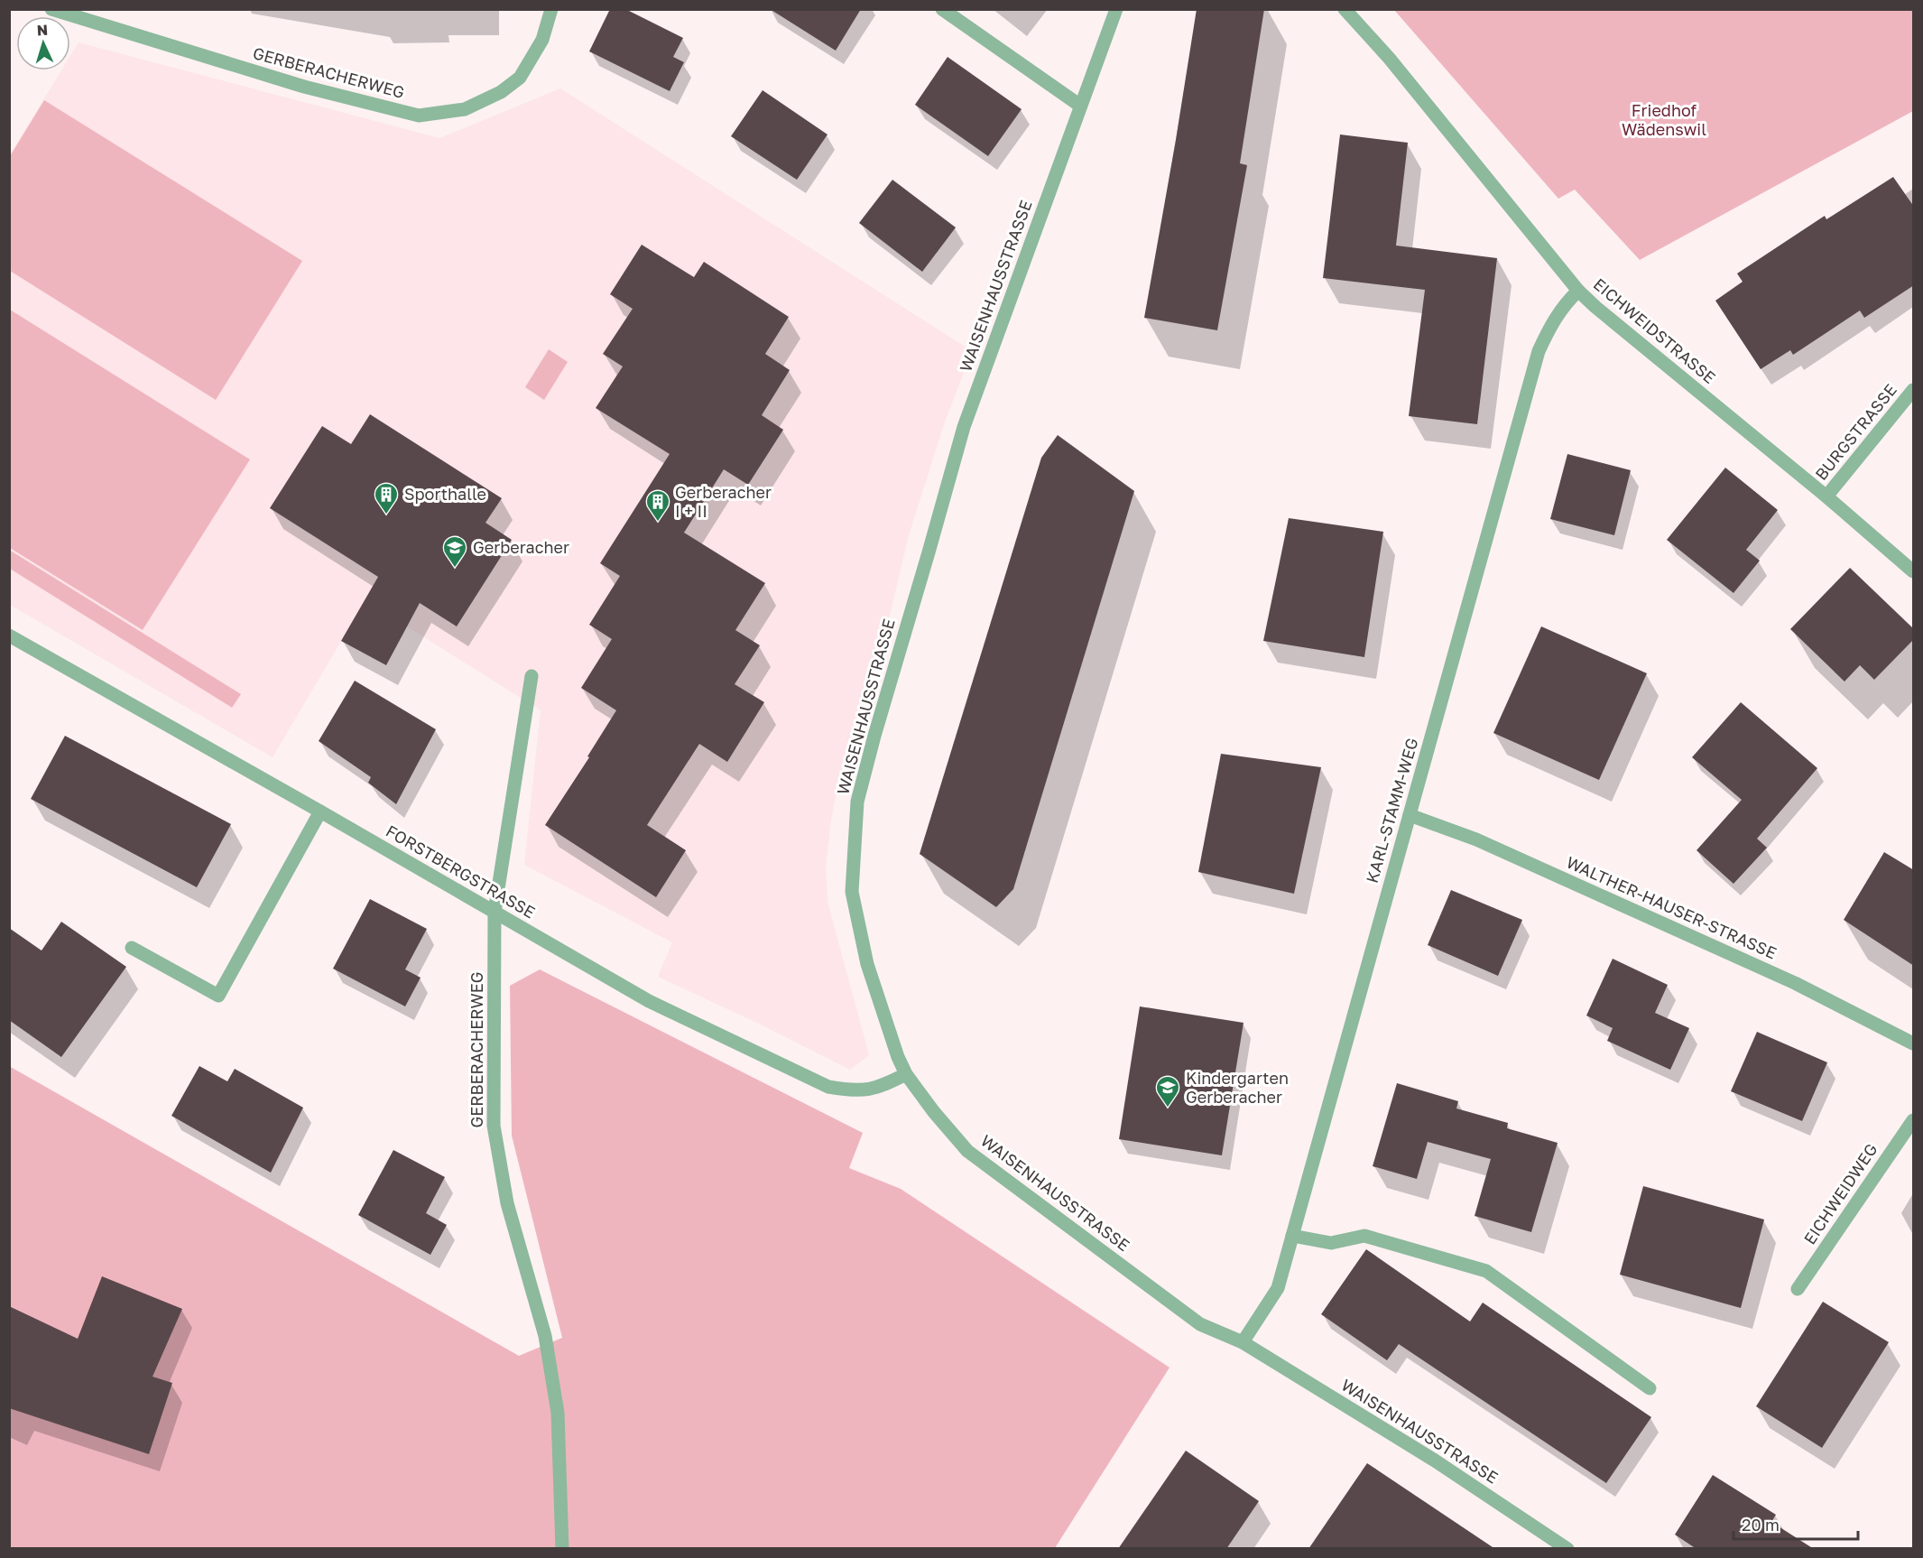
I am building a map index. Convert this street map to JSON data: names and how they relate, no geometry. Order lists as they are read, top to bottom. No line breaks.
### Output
{"streets":{"street":["GERBERACHERWEG","WAISENHAUSSTRASSE","EICHWEIDSTRASSE","BURGSTRASSE","KARL-STAMM-WEG","FORSTBERGSTRASSE","WALTHER-HAUSER-STRASSE","EICHWEIDWEG"]},"crossings":[["GERBERACHERWEG","FORSTBERGSTRASSE"],["WAISENHAUSSTRASSE","KARL-STAMM-WEG"],["WAISENHAUSSTRASSE","FORSTBERGSTRASSE"],["EICHWEIDSTRASSE","BURGSTRASSE"],["EICHWEIDSTRASSE","KARL-STAMM-WEG"],["KARL-STAMM-WEG","WALTHER-HAUSER-STRASSE"]],"parks":["Friedhof Wädenswil"],"places":{"building":["Sporthalle","Gerberacher I + II"],"school or university":["Gerberacher","Kindergarten Gerberacher"]},"scale_bar":"20 m","north":"top"}
